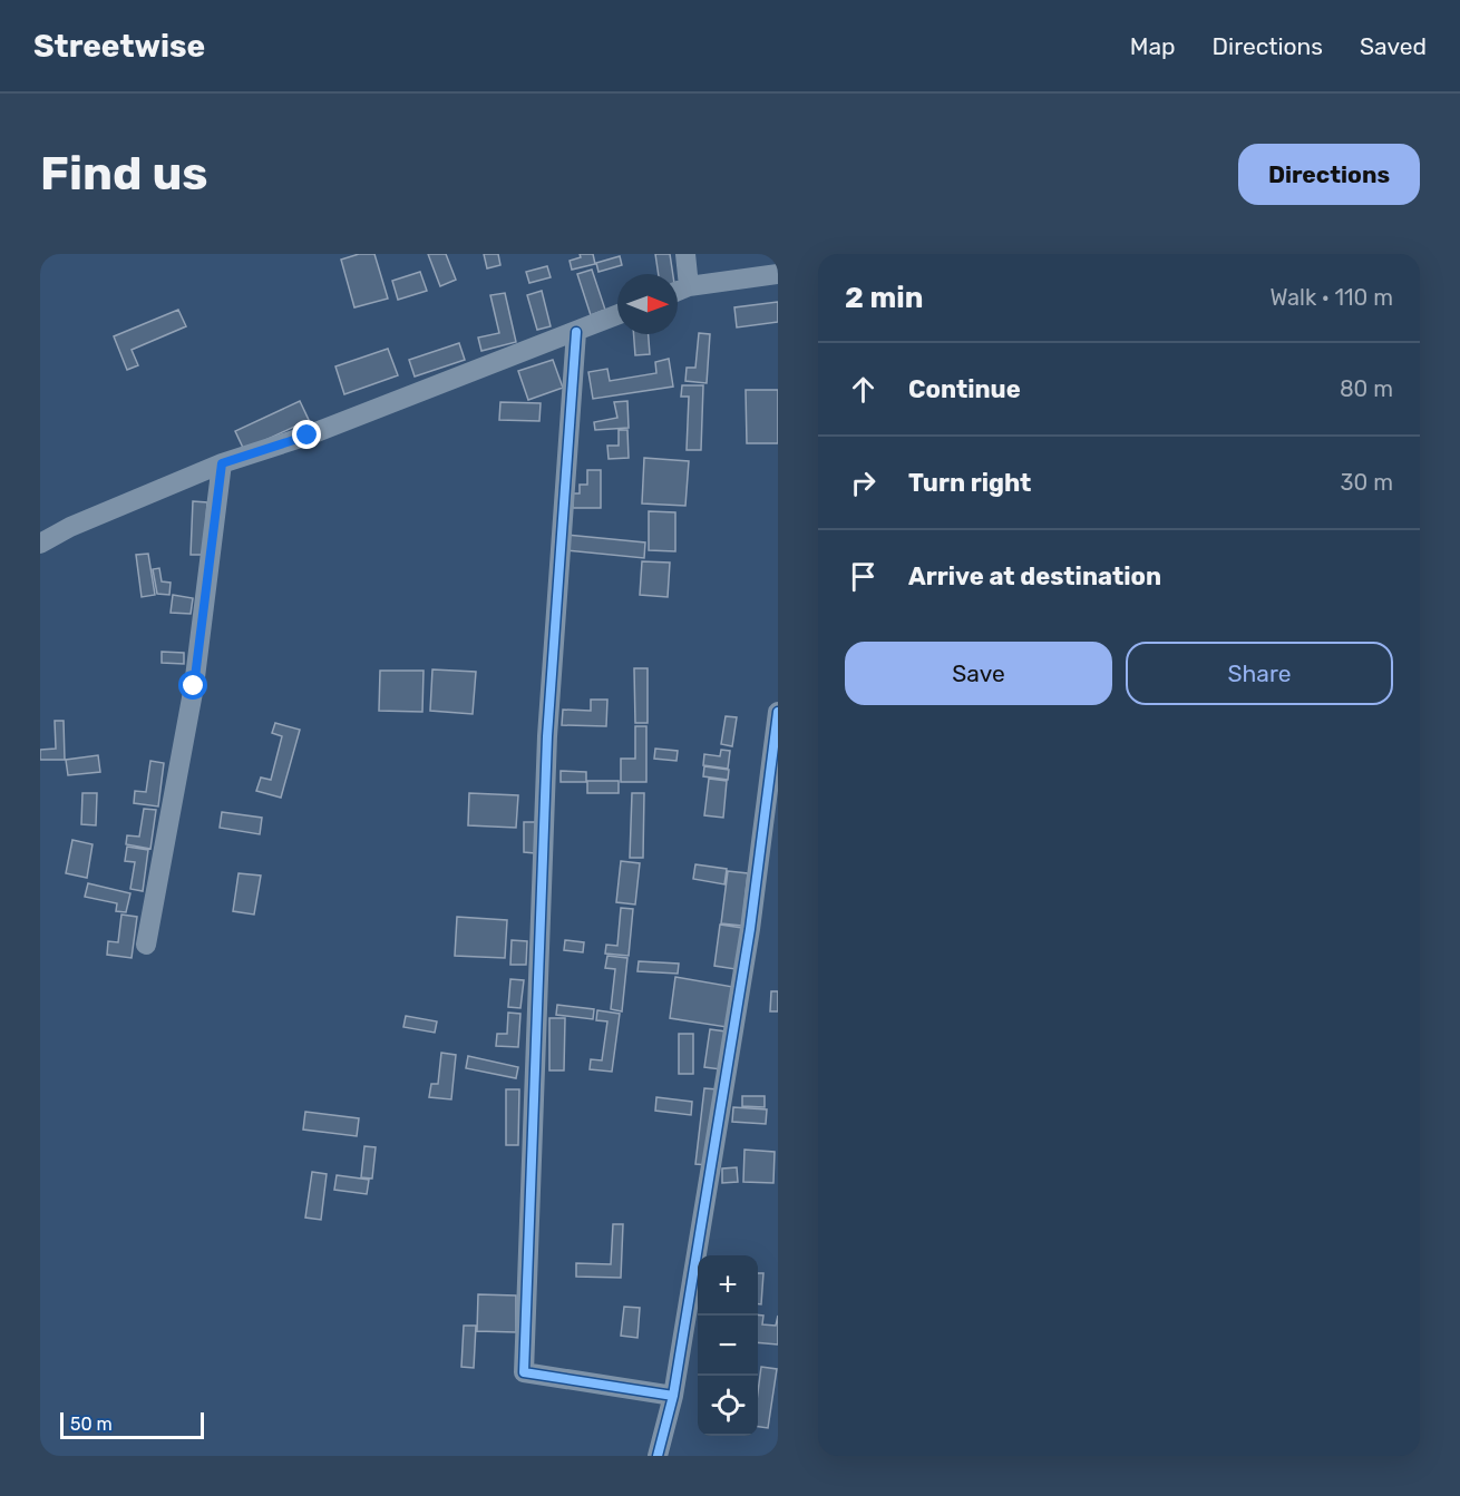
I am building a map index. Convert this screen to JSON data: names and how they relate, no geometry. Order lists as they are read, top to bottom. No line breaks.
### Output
{"scale_bar":"50 m","north":"right","page":{"header":"Streetwise","nav":["Map","Directions","Saved"],"buttons":["Directions",["Save","Share"]],"title":"Find us","heading":["2 min","Walk · 110 m"],"list":[["Continue","80 m"],["Turn right","30 m"],"Arrive at destination"],"map_buttons":["+","−"],"scale":"50 m"}}
